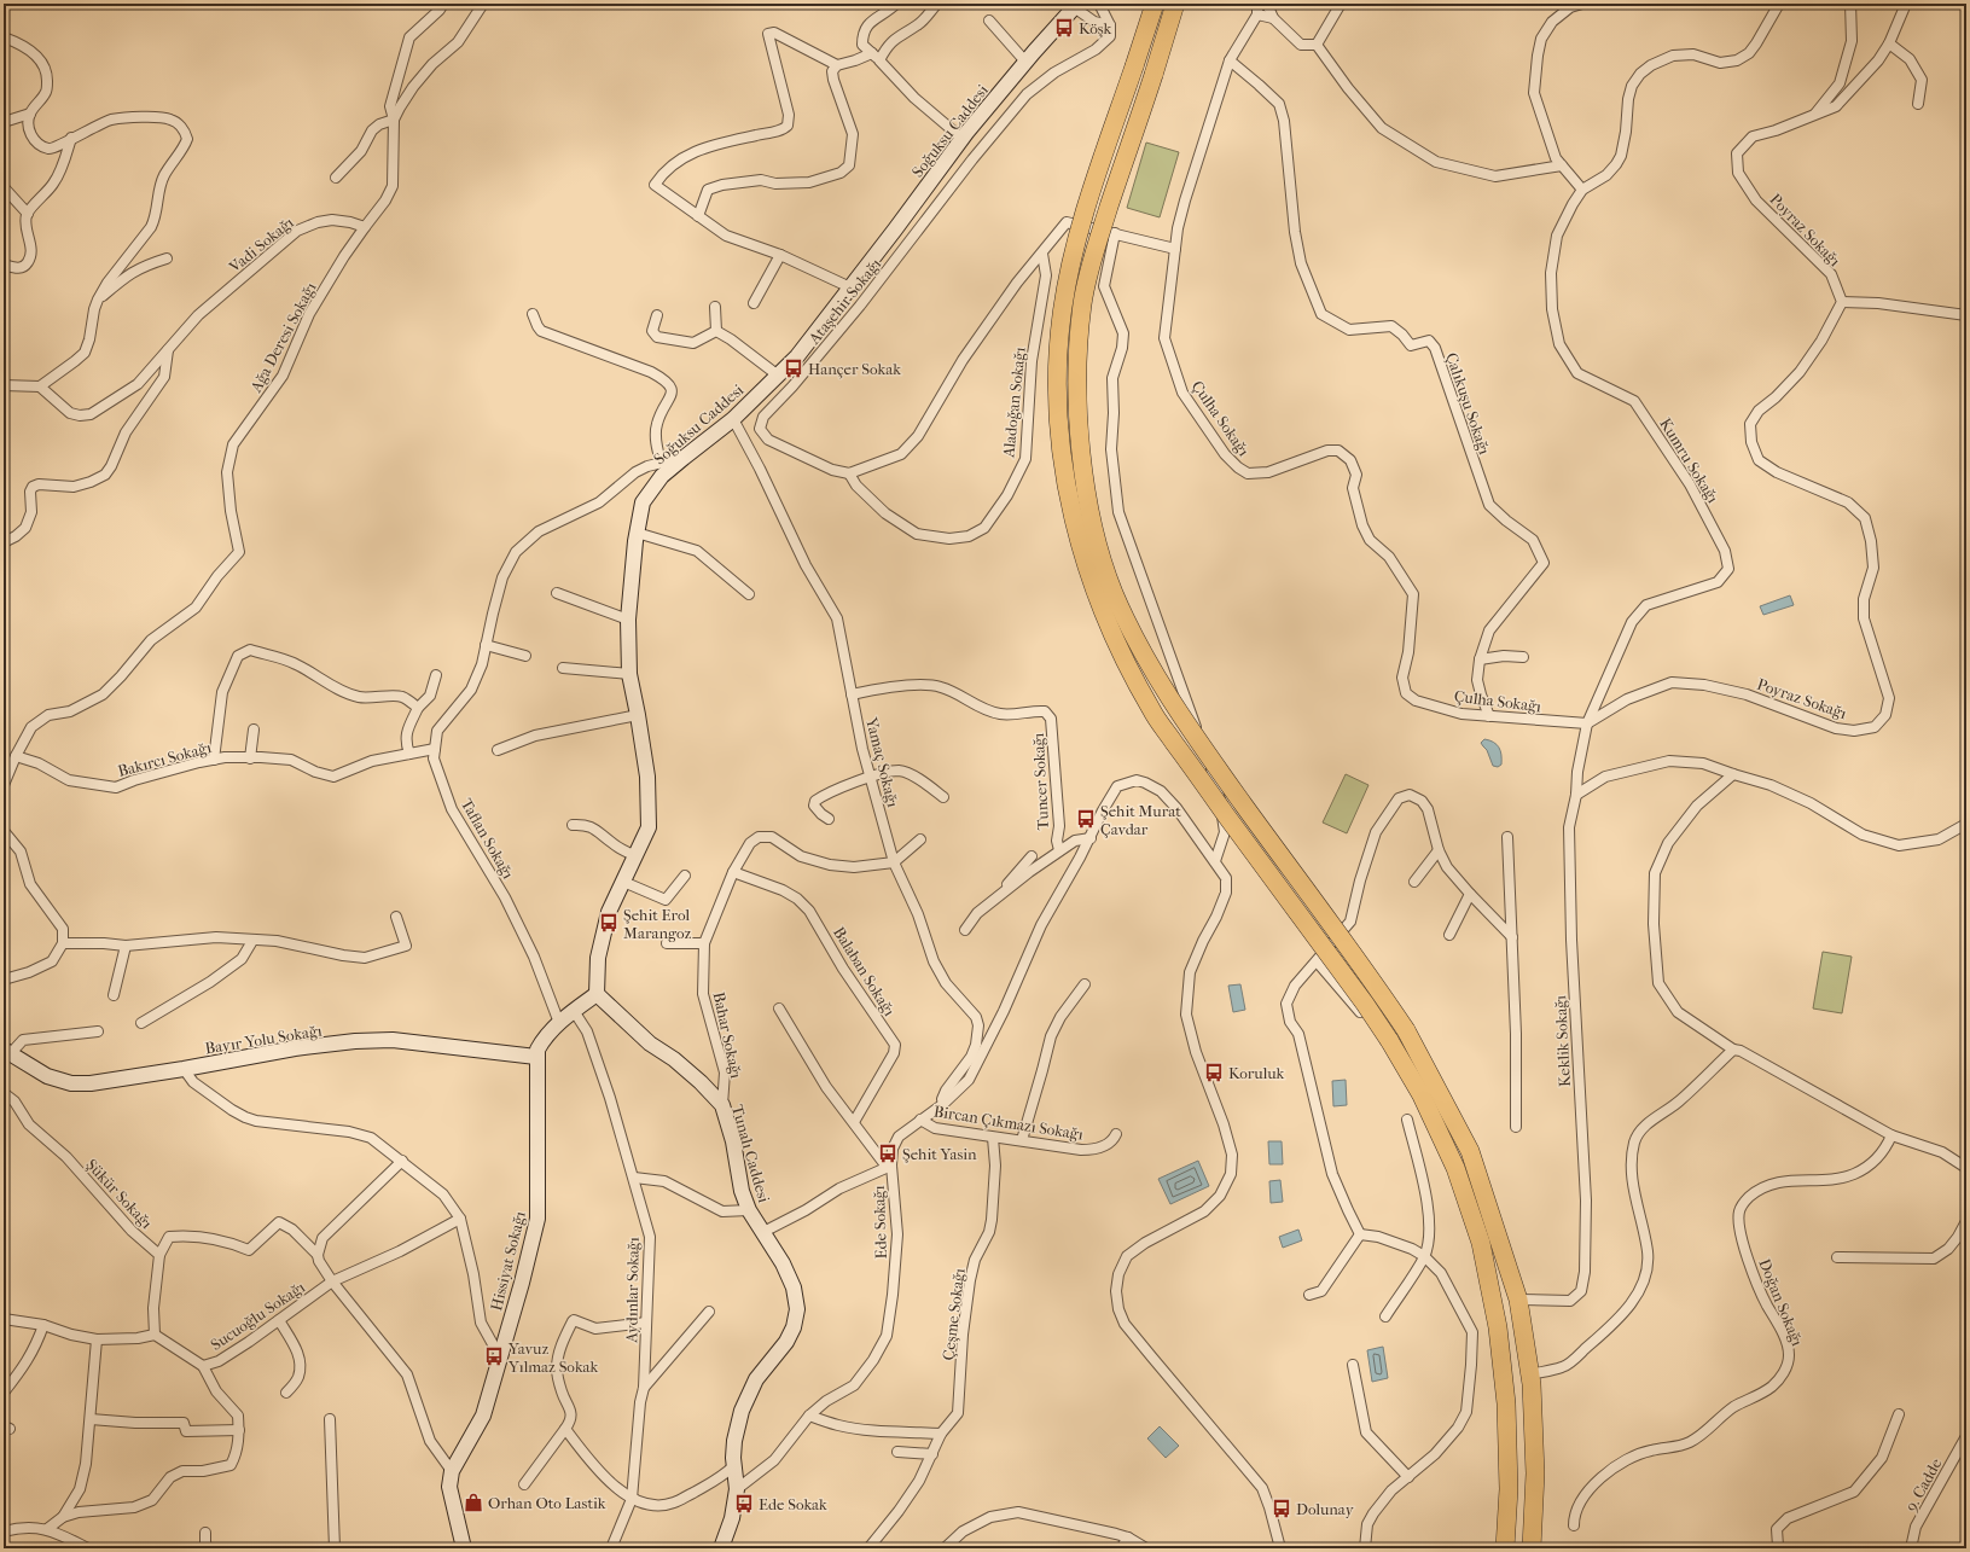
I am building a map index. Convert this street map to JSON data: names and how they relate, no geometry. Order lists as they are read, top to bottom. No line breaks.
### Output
{"streets":{"main road":["Soğuksu Caddesi","Bayır Yolu Sokağı","Tunalı Caddesi","Hissiyat Sokağı"],"street":["Poyraz Sokağı","Vadi Sokağı","Ataşehir Sokağı","Ağa Deresi Sokağı","Aladoğan Sokağı","Çalıkuşu Sokağı","Çulha Sokağı","Kumru Sokağı","Bakırcı Sokağı","Yamaç Sokağı","Tuncer Sokağı","Taflan Sokağı","Balaban Sokağı","Bahar Sokağı","Keklik Sokağı","Bircan Çıkmazı Sokağı","Şükür Sokağı","Ede Sokağı","Aydınlar Sokağı","Doğan Sokağı","Çeşme Sokağı","Sucuoğlu Sokağı","9. Cadde"]},"crossings":[["Soğuksu Caddesi","Yamaç Sokağı"],["Soğuksu Caddesi","Taflan Sokağı"],["Soğuksu Caddesi","Tunalı Caddesi"],["Soğuksu Caddesi","Hissiyat Sokağı"],["Poyraz Sokağı","Çulha Sokağı"],["Poyraz Sokağı","Kumru Sokağı"],["Poyraz Sokağı","Keklik Sokağı"],["Vadi Sokağı","Ağa Deresi Sokağı"],["Ataşehir Sokağı","Aladoğan Sokağı"],["Ağa Deresi Sokağı","Bakırcı Sokağı"],["Çalıkuşu Sokağı","Çulha Sokağı"],["Çulha Sokağı","Kumru Sokağı"],["Çulha Sokağı","Keklik Sokağı"],["Kumru Sokağı","Keklik Sokağı"],["Bakırcı Sokağı","Taflan Sokağı"],["Yamaç Sokağı","Tuncer Sokağı"],["Yamaç Sokağı","Bahar Sokağı"],["Yamaç Sokağı","Ede Sokağı"],["Taflan Sokağı","Hissiyat Sokağı"],["Balaban Sokağı","Bahar Sokağı"],["Bahar Sokağı","Tunalı Caddesi"],["Bayır Yolu Sokağı","Hissiyat Sokağı"],["Bircan Çıkmazı Sokağı","Ede Sokağı"],["Bircan Çıkmazı Sokağı","Çeşme Sokağı"],["Tunalı Caddesi","Ede Sokağı"],["Tunalı Caddesi","Hissiyat Sokağı"],["Hissiyat Sokağı","Aydınlar Sokağı"]],"places":{"bus stop":["Köşk","Hançer Sokak","Şehit Murat Çavdar","Şehit Erol Marangoz","Koruluk","Şehit Yasin","Yavuz Yılmaz Sokak","Ede Sokak","Dolunay"],"shop":["Orhan Oto Lastik"]}}
